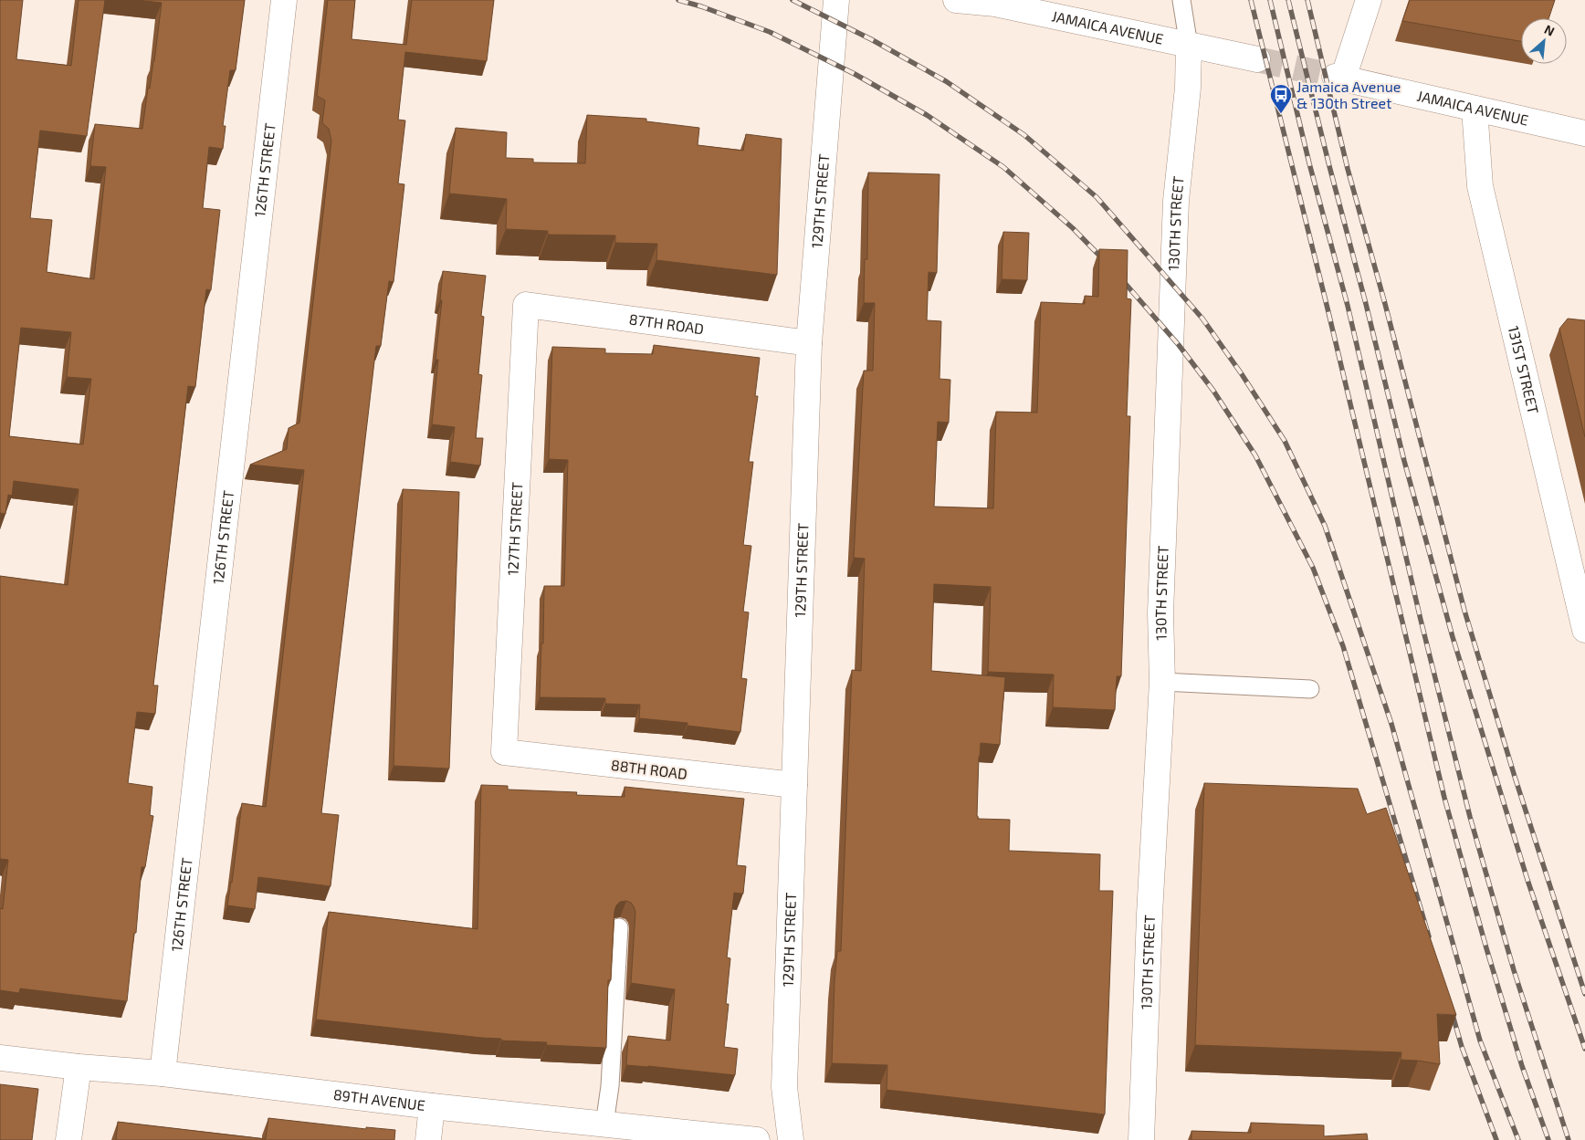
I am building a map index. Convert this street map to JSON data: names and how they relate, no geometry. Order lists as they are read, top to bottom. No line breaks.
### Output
{"streets":{"street":["JAMAICA AVENUE","126TH STREET","129TH STREET","130TH STREET","87TH ROAD","131ST STREET","127TH STREET","88TH ROAD","89TH AVENUE"]},"crossings":[["JAMAICA AVENUE","130TH STREET"],["JAMAICA AVENUE","131ST STREET"],["126TH STREET","89TH AVENUE"],["129TH STREET","87TH ROAD"],["129TH STREET","88TH ROAD"],["87TH ROAD","127TH STREET"],["127TH STREET","88TH ROAD"]],"places":{"bus stop":["Jamaica Avenue & 130th Street"]},"north":"top right"}
